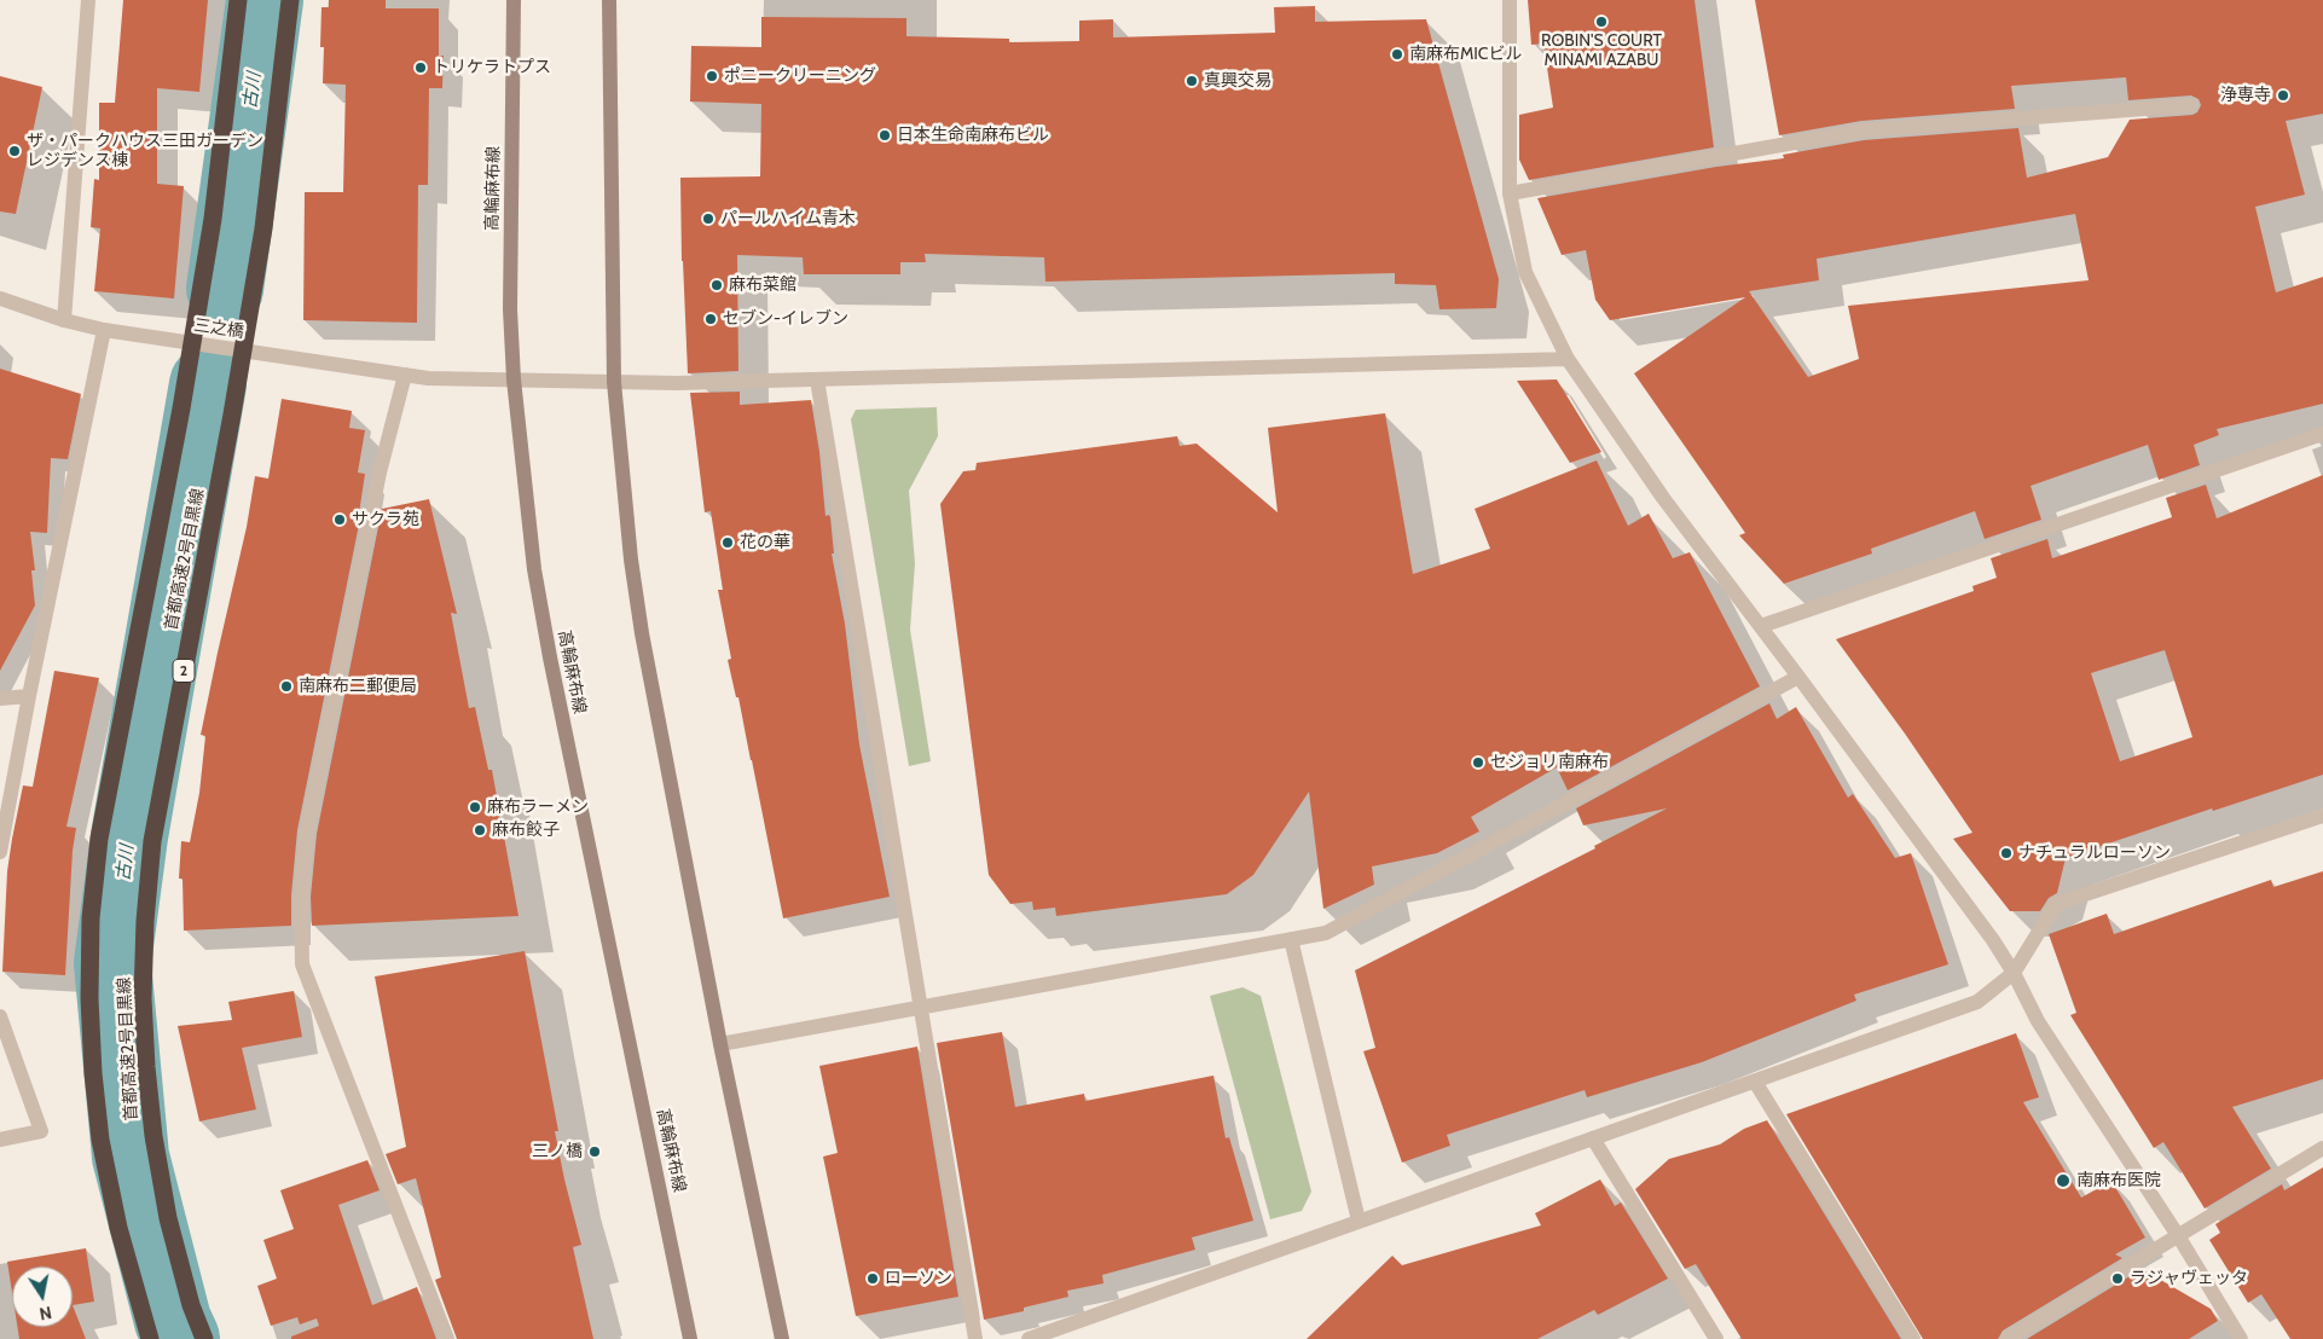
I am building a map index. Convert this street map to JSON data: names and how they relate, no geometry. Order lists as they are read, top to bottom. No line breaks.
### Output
{"streets":{"highway":["首都高速2号目黒線","2"],"main road":["高輪麻布線"],"street":["三之橋"]},"crossings":[["高輪麻布線","三之橋"]],"water":["古川"],"places":["ROBIN'S COURT MINAMI AZABU","南麻布MICビル","トリケラトプス","ポニークリーニング","真興交易","浄専寺","日本生命南麻布ビル","ザ・パークハウス三田ガーデン レジデンス棟","パールハイム青木","麻布菜館","セブン-イレブン","サクラ苑","花の華","南麻布二郵便局","セジョリ南麻布","麻布ラーメン","麻布餃子","ナチュラルローソン","三ノ橋","南麻布医院","ローソン","ラジャヴェッタ"],"north":"bottom"}
